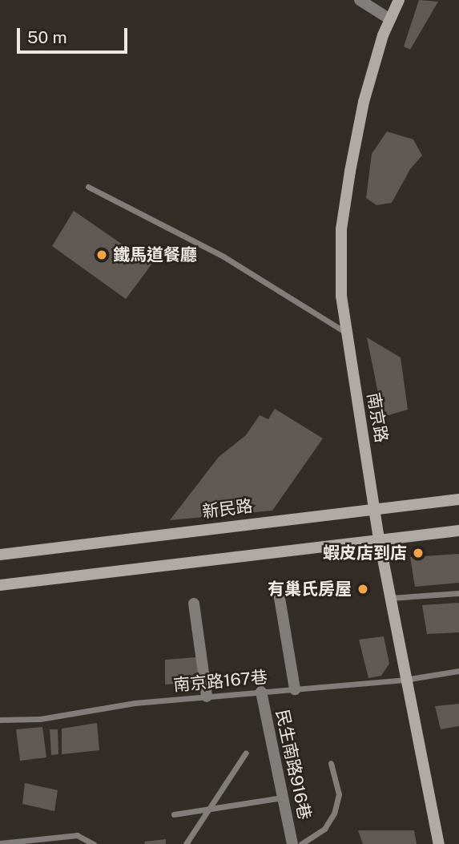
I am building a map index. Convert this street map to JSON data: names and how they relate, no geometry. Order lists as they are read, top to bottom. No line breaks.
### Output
{"streets":{"street":["南京路","新民路","民生南路916巷"],"lane":["南京路167巷"]},"crossings":[["南京路","新民路"],["南京路","南京路167巷"],["南京路167巷","民生南路916巷"]],"places":["鐵馬道餐廳","蝦皮店到店","有巢氏房屋"],"scale_bar":"50 m"}
